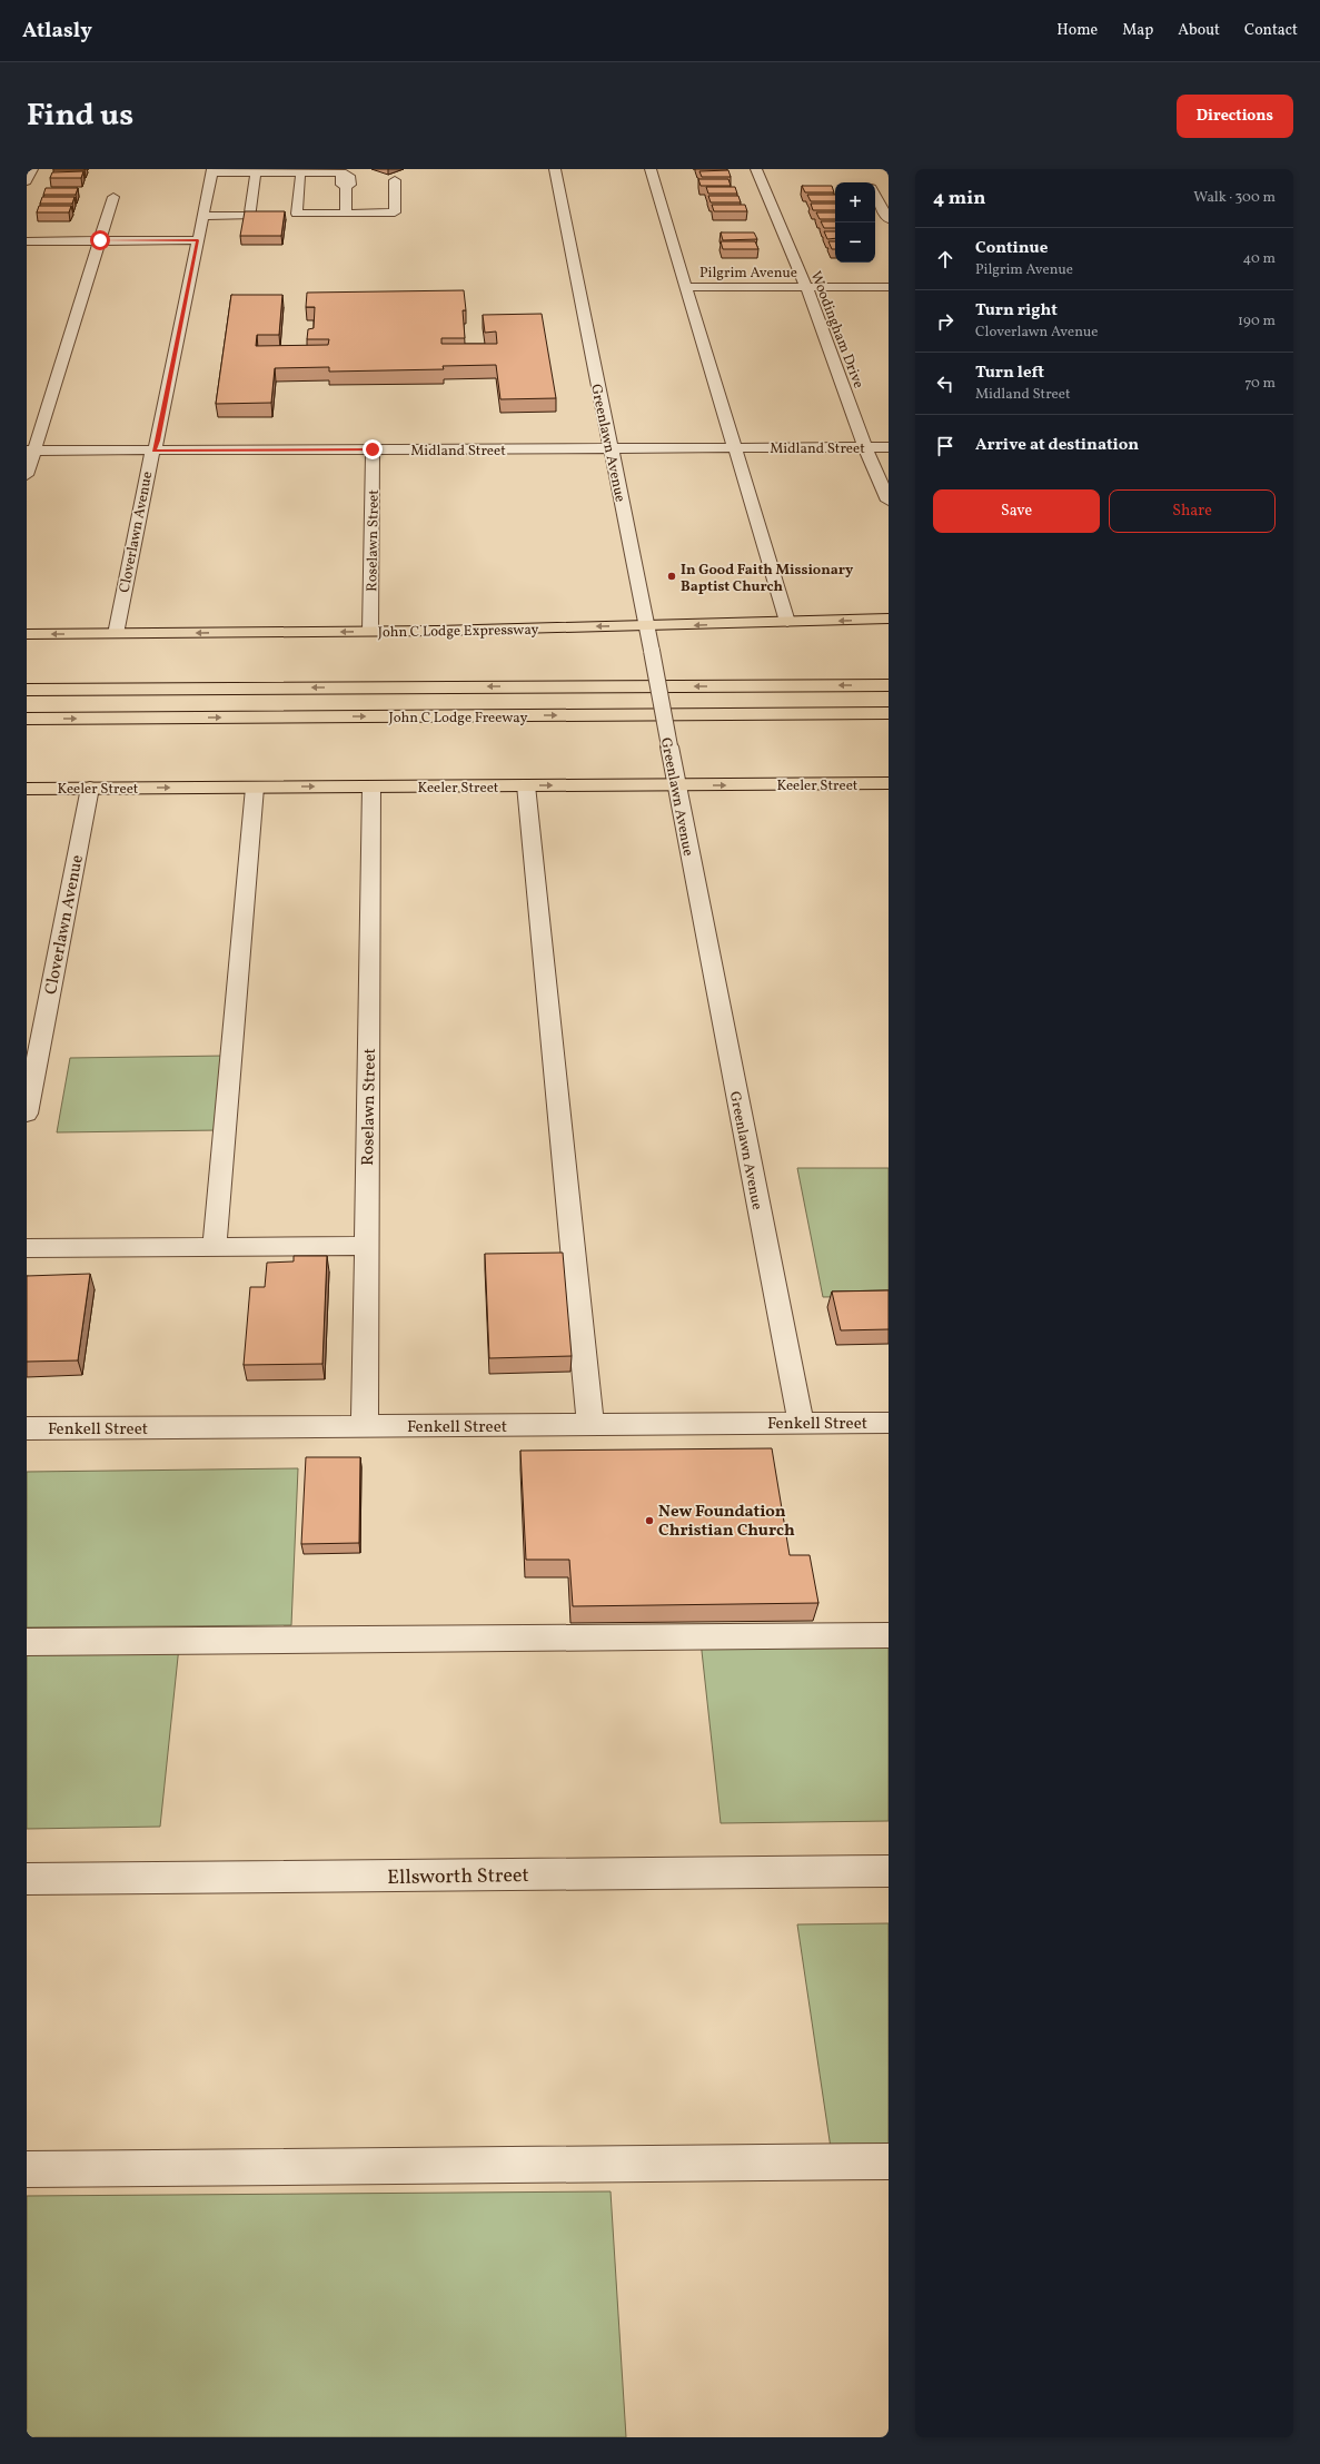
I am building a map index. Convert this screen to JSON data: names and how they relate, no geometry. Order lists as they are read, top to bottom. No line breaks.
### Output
{"streets":{"main road":["John C Lodge Expressway","John C Lodge Freeway","Keeler Street"],"street":["Pilgrim Avenue","Woodingham Drive","Greenlawn Avenue","Midland Street","Cloverlawn Avenue","Roselawn Street","Fenkell Street","Ellsworth Street"]},"crossings":[["Pilgrim Avenue","Woodingham Drive"],["Woodingham Drive","Midland Street"],["Greenlawn Avenue","Midland Street"],["Greenlawn Avenue","John C Lodge Expressway"],["Greenlawn Avenue","Keeler Street"],["Greenlawn Avenue","Fenkell Street"],["Midland Street","Cloverlawn Avenue"],["Midland Street","Roselawn Street"],["Cloverlawn Avenue","John C Lodge Expressway"],["Cloverlawn Avenue","Keeler Street"],["Roselawn Street","John C Lodge Expressway"],["Roselawn Street","Keeler Street"],["Roselawn Street","Fenkell Street"]],"one_way":["John C Lodge Expressway","Keeler Street"],"places":["In Good Faith Missionary Baptist Church","New Foundation Christian Church"],"page":{"header":"Atlasly","nav":["Home","Map","About","Contact"],"title":"Find us","buttons":["Directions",["Save","Share"]],"heading":["4 min","Walk · 300 m"],"map_buttons":["+","−"],"list":[["Continue","Pilgrim Avenue","40 m"],["Turn right","Cloverlawn Avenue","190 m"],["Turn left","Midland Street","70 m"],"Arrive at destination"]}}
